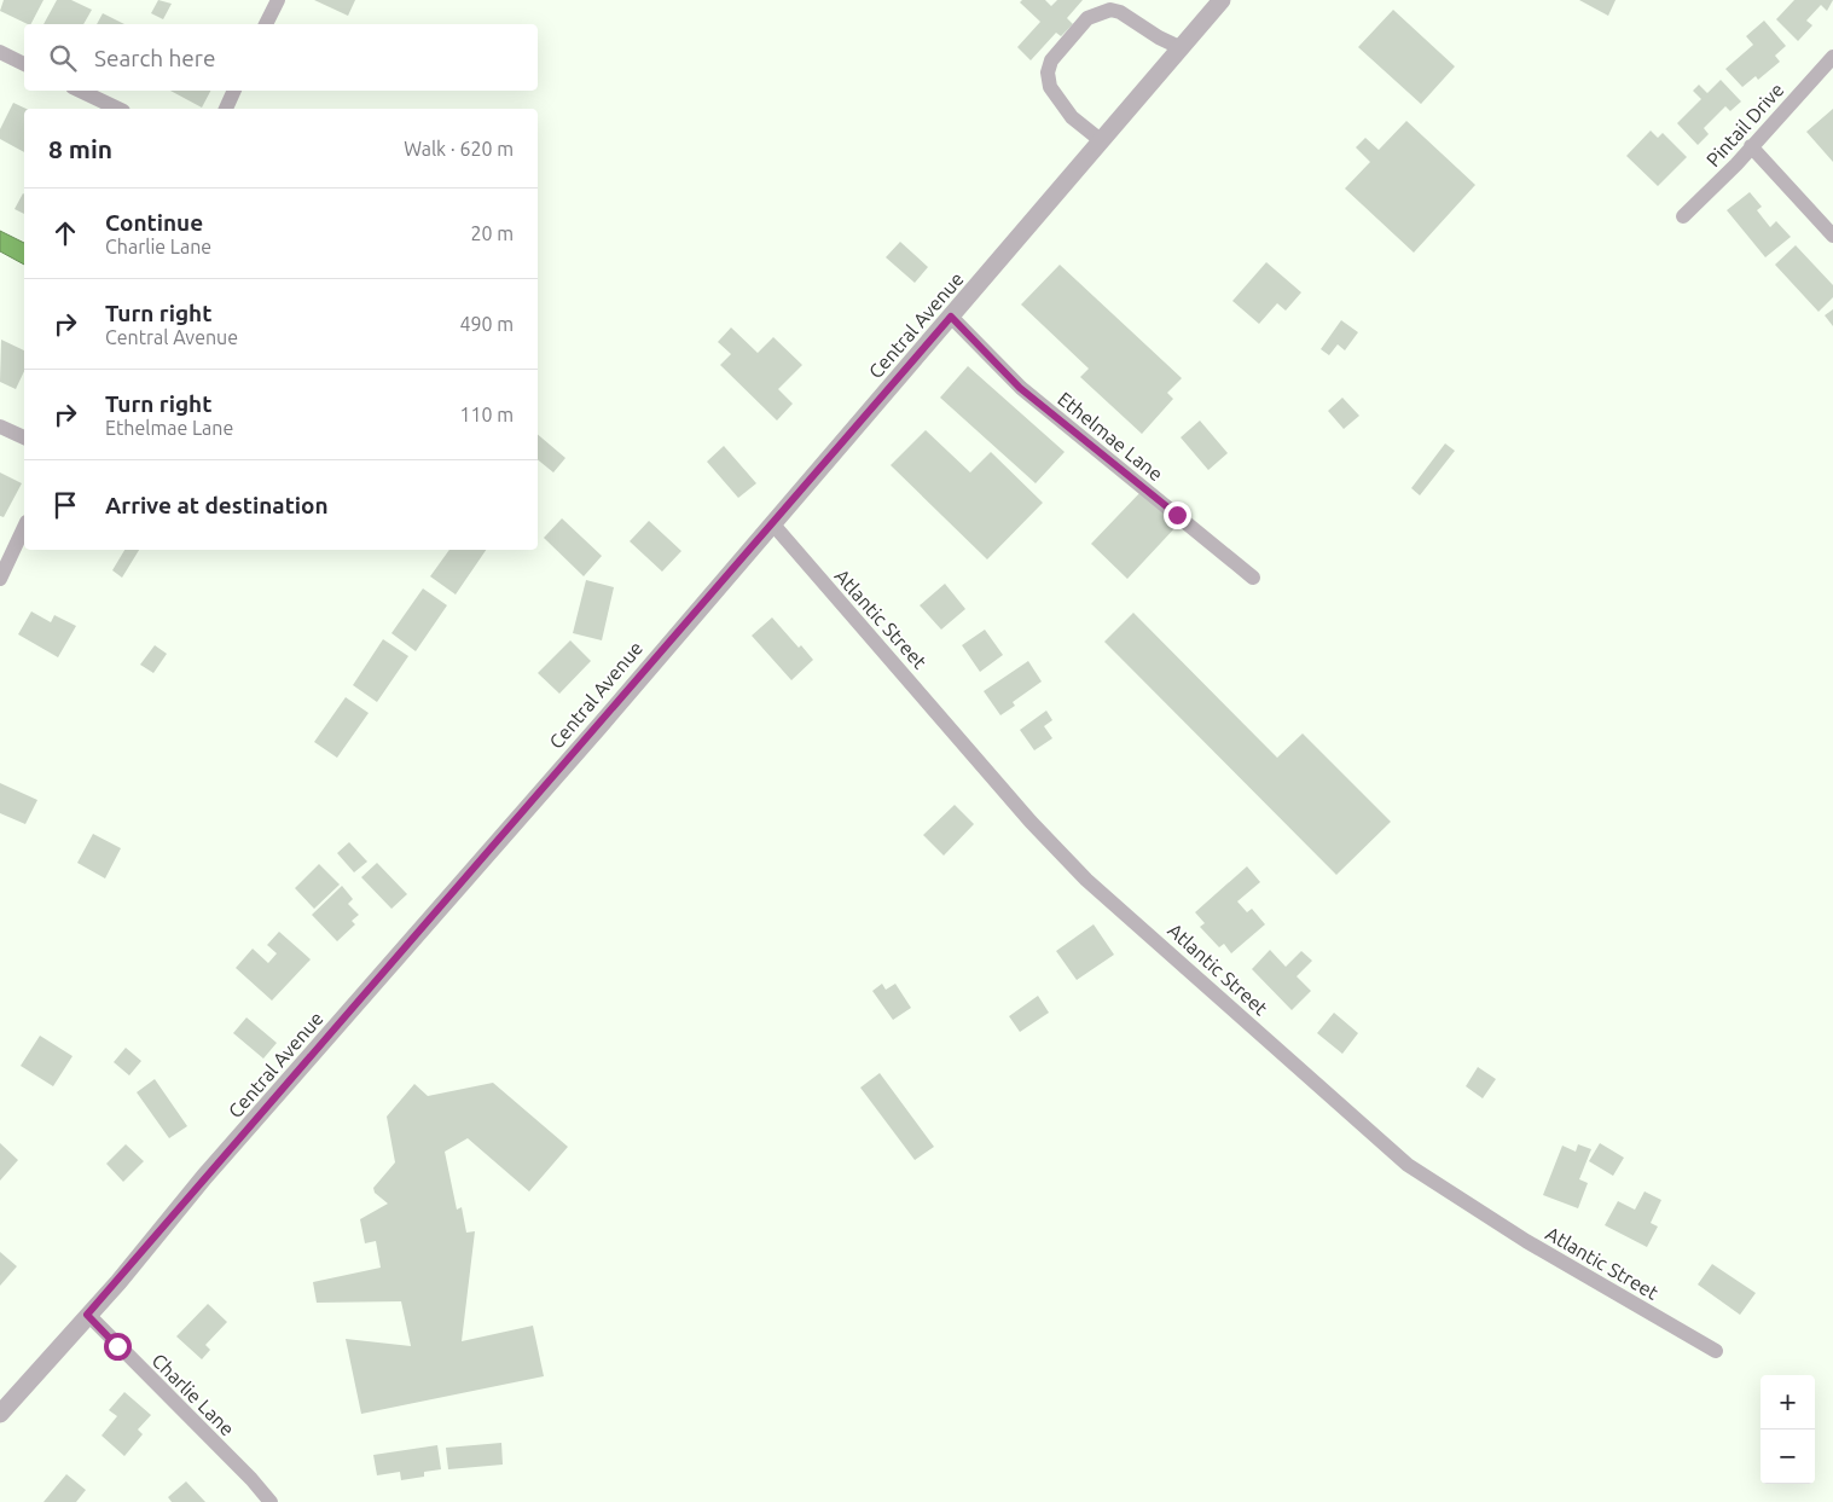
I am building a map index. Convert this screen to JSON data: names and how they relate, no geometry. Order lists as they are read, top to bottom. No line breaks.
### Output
{"streets":{"street":["Pintail Drive","Central Avenue","Ethelmae Lane","Atlantic Street","Charlie Lane"]},"crossings":[["Central Avenue","Ethelmae Lane"],["Central Avenue","Atlantic Street"],["Central Avenue","Charlie Lane"]],"page":{"search":"Search here","heading":["8 min","Walk · 620 m"],"list":[["Continue","Charlie Lane","20 m"],["Turn right","Central Avenue","490 m"],["Turn right","Ethelmae Lane","110 m"],"Arrive at destination"],"map_buttons":["+","−"]}}
